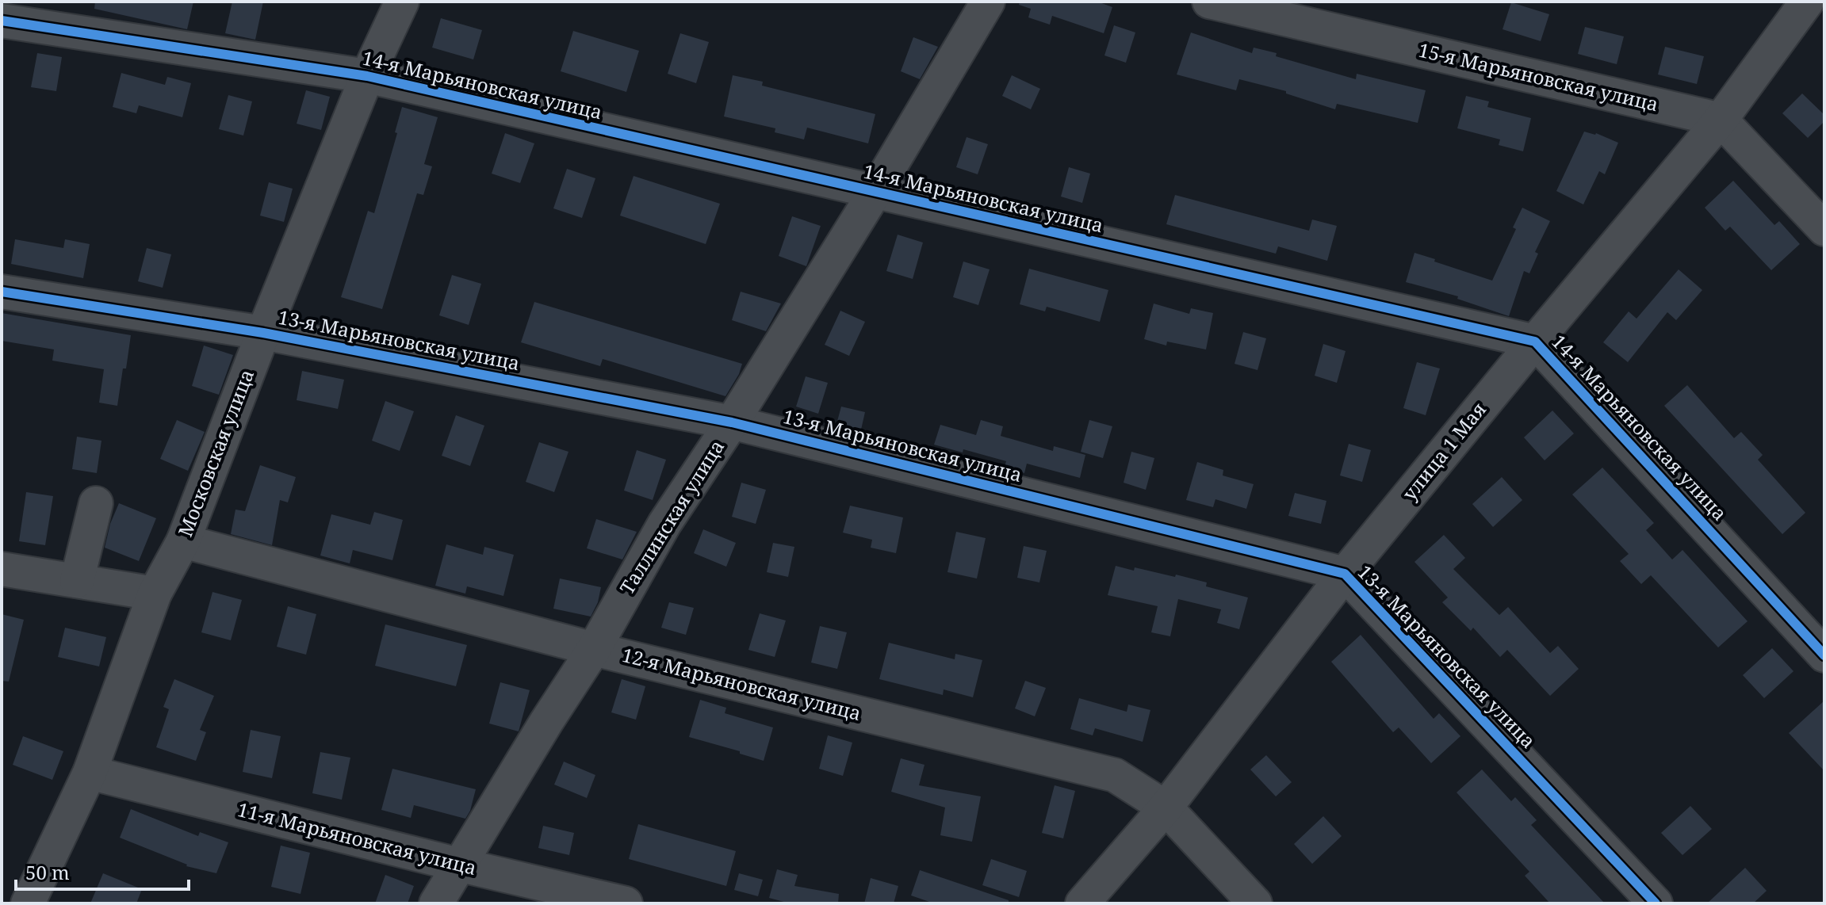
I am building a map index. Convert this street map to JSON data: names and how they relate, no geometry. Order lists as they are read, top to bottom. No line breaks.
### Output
{"streets":{"street":["15-я Марьяновская улица","14-я Марьяновская улица","13-я Марьяновская улица","улица 1 Мая","Московская улица","Таллинская улица","12-я Марьяновская улица","11-я Марьяновская улица"]},"crossings":[["15-я Марьяновская улица","улица 1 Мая"],["14-я Марьяновская улица","улица 1 Мая"],["14-я Марьяновская улица","Московская улица"],["14-я Марьяновская улица","Таллинская улица"],["13-я Марьяновская улица","улица 1 Мая"],["13-я Марьяновская улица","Московская улица"],["13-я Марьяновская улица","Таллинская улица"],["улица 1 Мая","12-я Марьяновская улица"],["Московская улица","12-я Марьяновская улица"],["Московская улица","11-я Марьяновская улица"],["Таллинская улица","12-я Марьяновская улица"],["Таллинская улица","11-я Марьяновская улица"]],"scale_bar":"50 m"}
